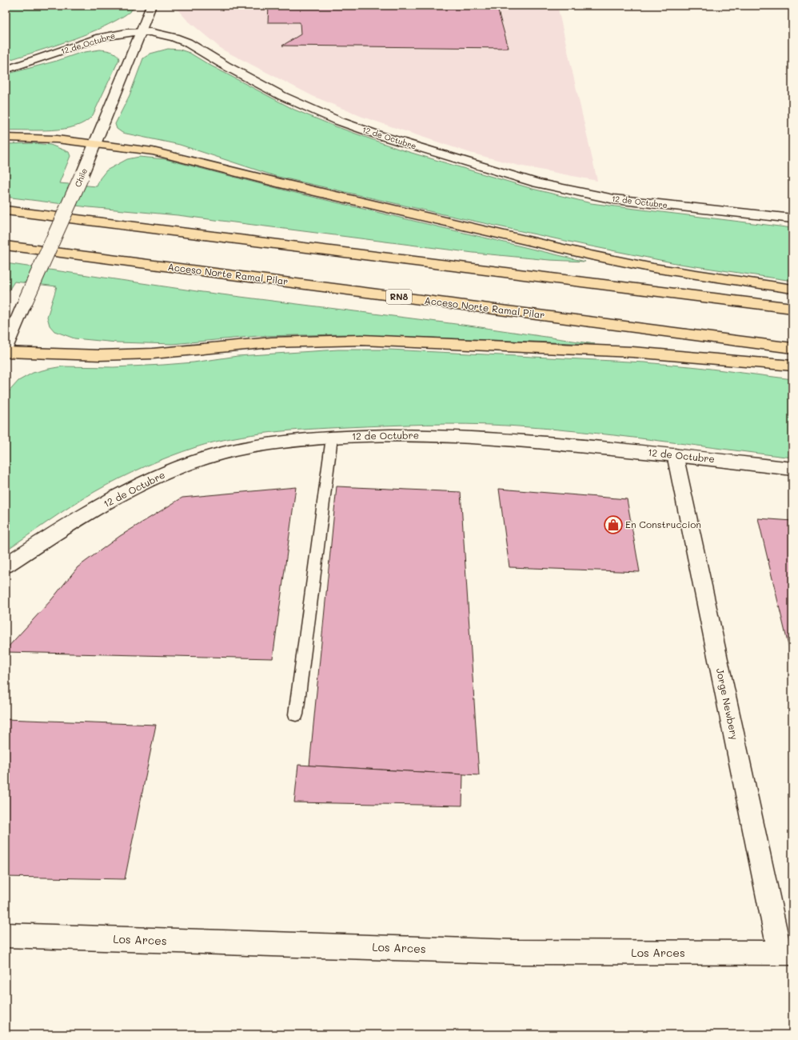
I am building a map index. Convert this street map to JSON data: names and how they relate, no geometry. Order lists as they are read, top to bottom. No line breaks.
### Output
{"streets":{"highway":["Acceso Norte Ramal Pilar","RN8"],"street":["12 de Octubre","Chile","Jorge Newbery","Los Arces"]},"crossings":[["12 de Octubre","Chile"],["12 de Octubre","Jorge Newbery"],["Jorge Newbery","Los Arces"]],"places":{"shop":["En Construccion"]}}
